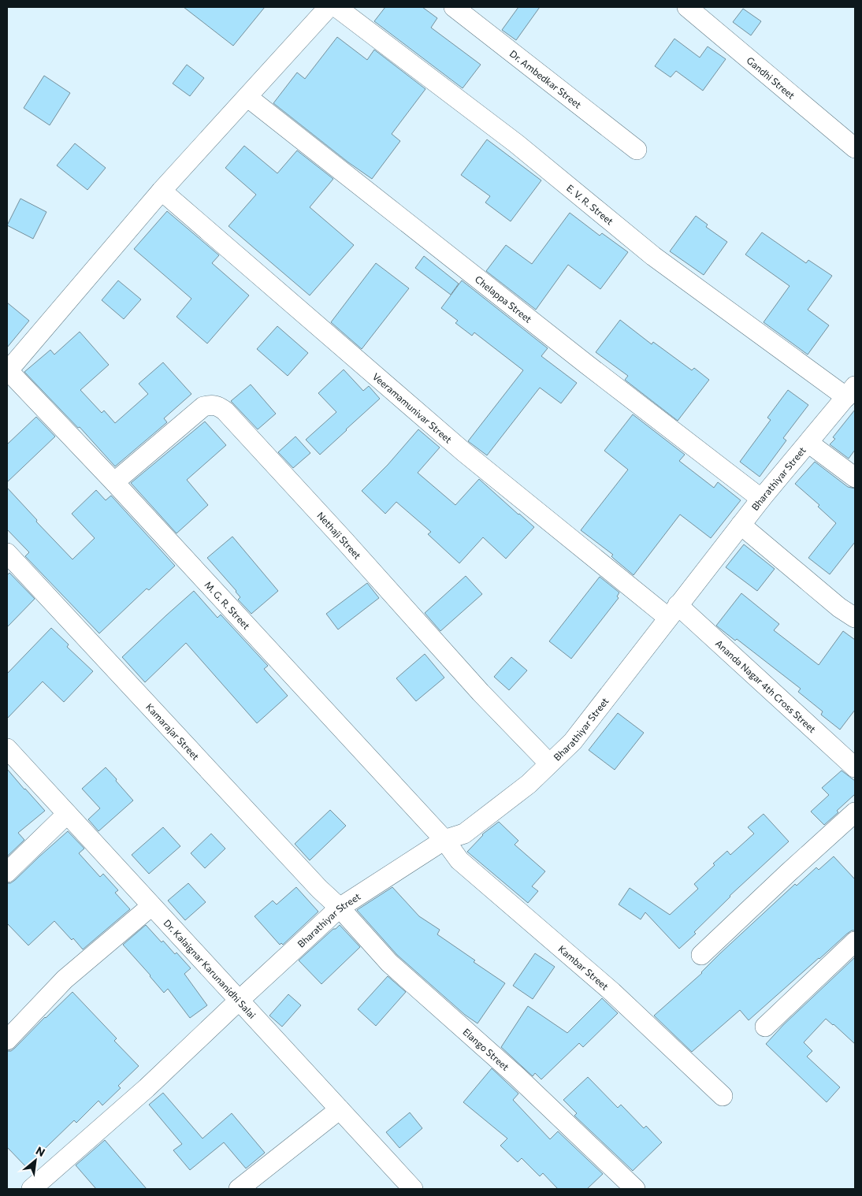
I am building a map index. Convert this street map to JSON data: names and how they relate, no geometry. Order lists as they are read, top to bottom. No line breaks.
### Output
{"streets":{"street":["Gandhi Street","Dr. Ambedkar Street","E. V. R. Street","Chelappa Street","Veeramamunivar Street","Bharathiyar Street","Nethaji Street","M. G. R. Street","Ananda Nagar 4th Cross Street","Kamarajar Street","Kambar Street","Dr. Kalaignar Karunanidhi Salai","Elango Street"]},"crossings":[["E. V. R. Street","Bharathiyar Street"],["Chelappa Street","Bharathiyar Street"],["Veeramamunivar Street","Bharathiyar Street"],["Veeramamunivar Street","Ananda Nagar 4th Cross Street"],["Bharathiyar Street","Nethaji Street"],["Bharathiyar Street","M. G. R. Street"],["Bharathiyar Street","Ananda Nagar 4th Cross Street"],["Bharathiyar Street","Kamarajar Street"],["Bharathiyar Street","Kambar Street"],["Bharathiyar Street","Dr. Kalaignar Karunanidhi Salai"],["Bharathiyar Street","Elango Street"],["Nethaji Street","M. G. R. Street"],["M. G. R. Street","Kambar Street"],["Kamarajar Street","Elango Street"]],"north":"top right"}
